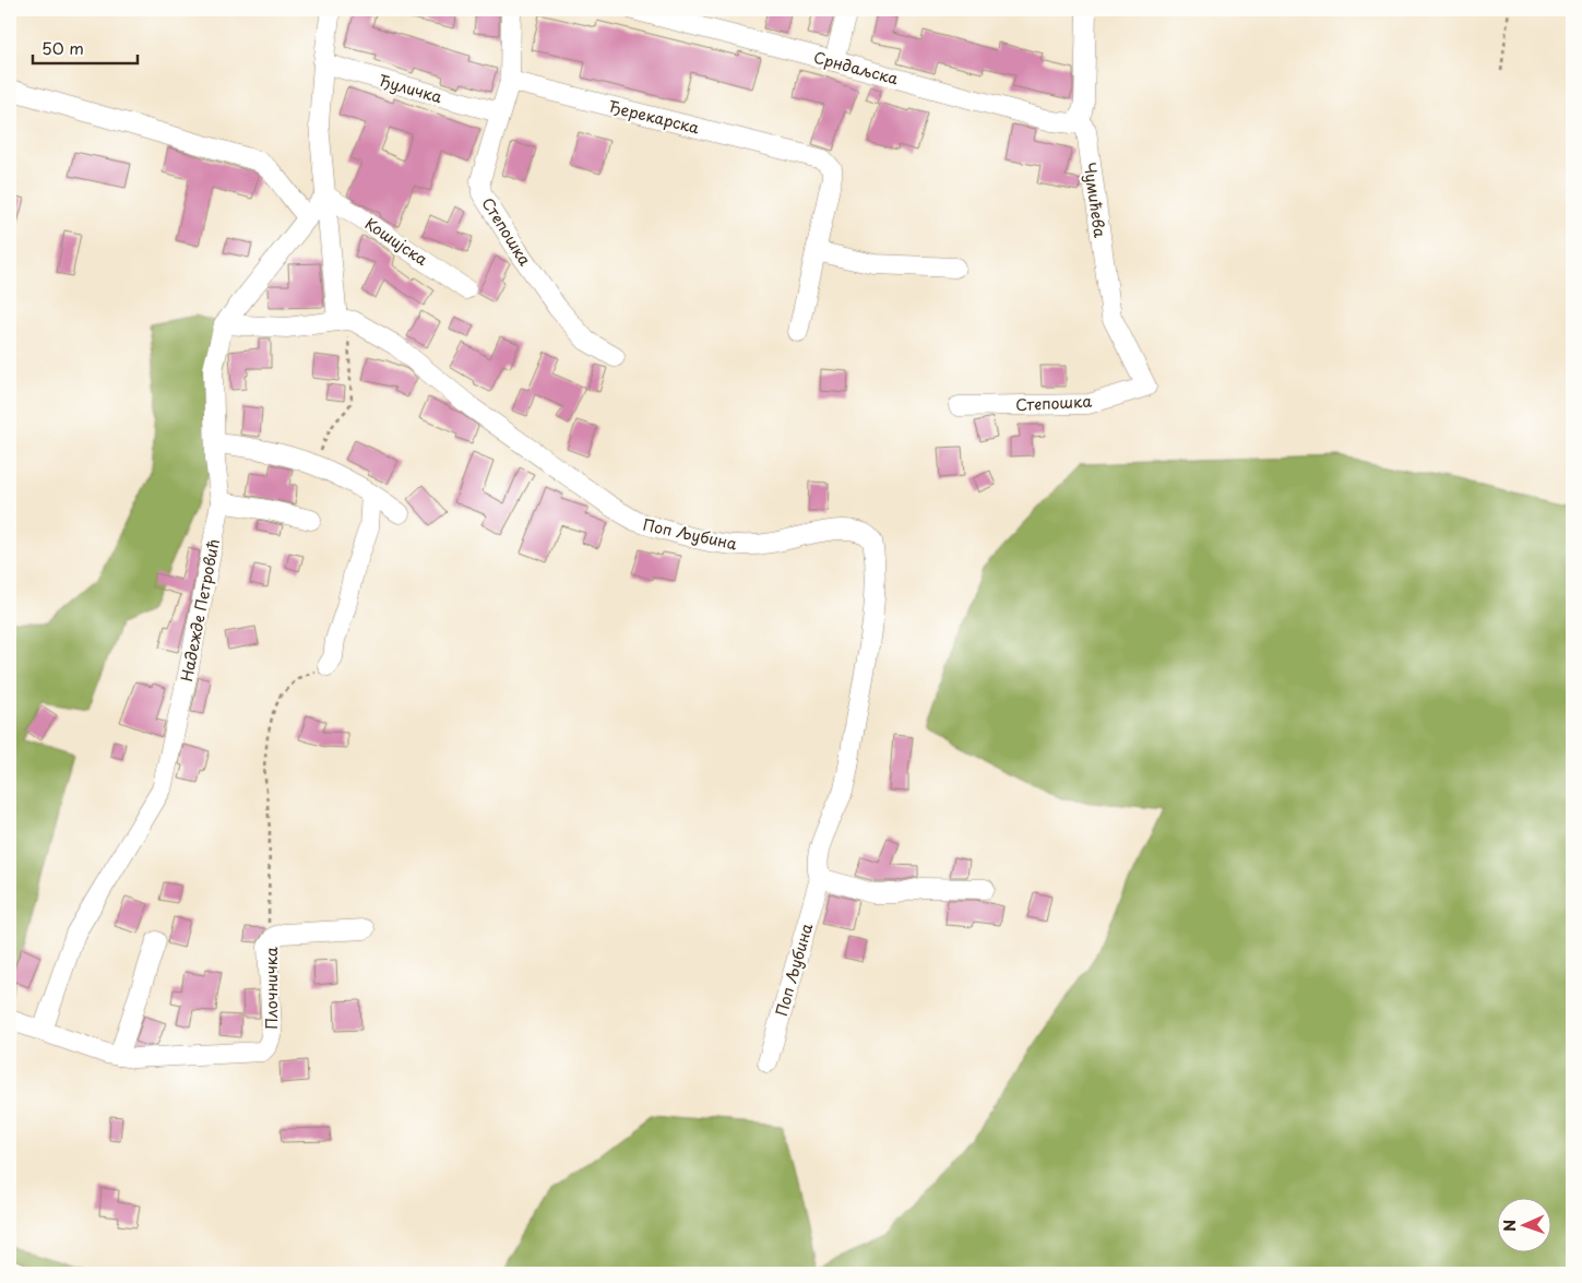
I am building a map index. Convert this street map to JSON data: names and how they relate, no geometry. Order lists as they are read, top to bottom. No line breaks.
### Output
{"streets":{"street":["Срндаљска","Ђуличка","Ђерекарска","Чумићева","Степошка","Кошијска","Поп Љубина","Надежде Петровић","Плочничка"]},"crossings":[["Срндаљска","Чумићева"],["Ђуличка","Степошка"],["Ђерекарска","Степошка"],["Чумићева","Степошка"],["Кошијска","Надежде Петровић"],["Надежде Петровић","Плочничка"]],"scale_bar":"50 m","north":"left"}
